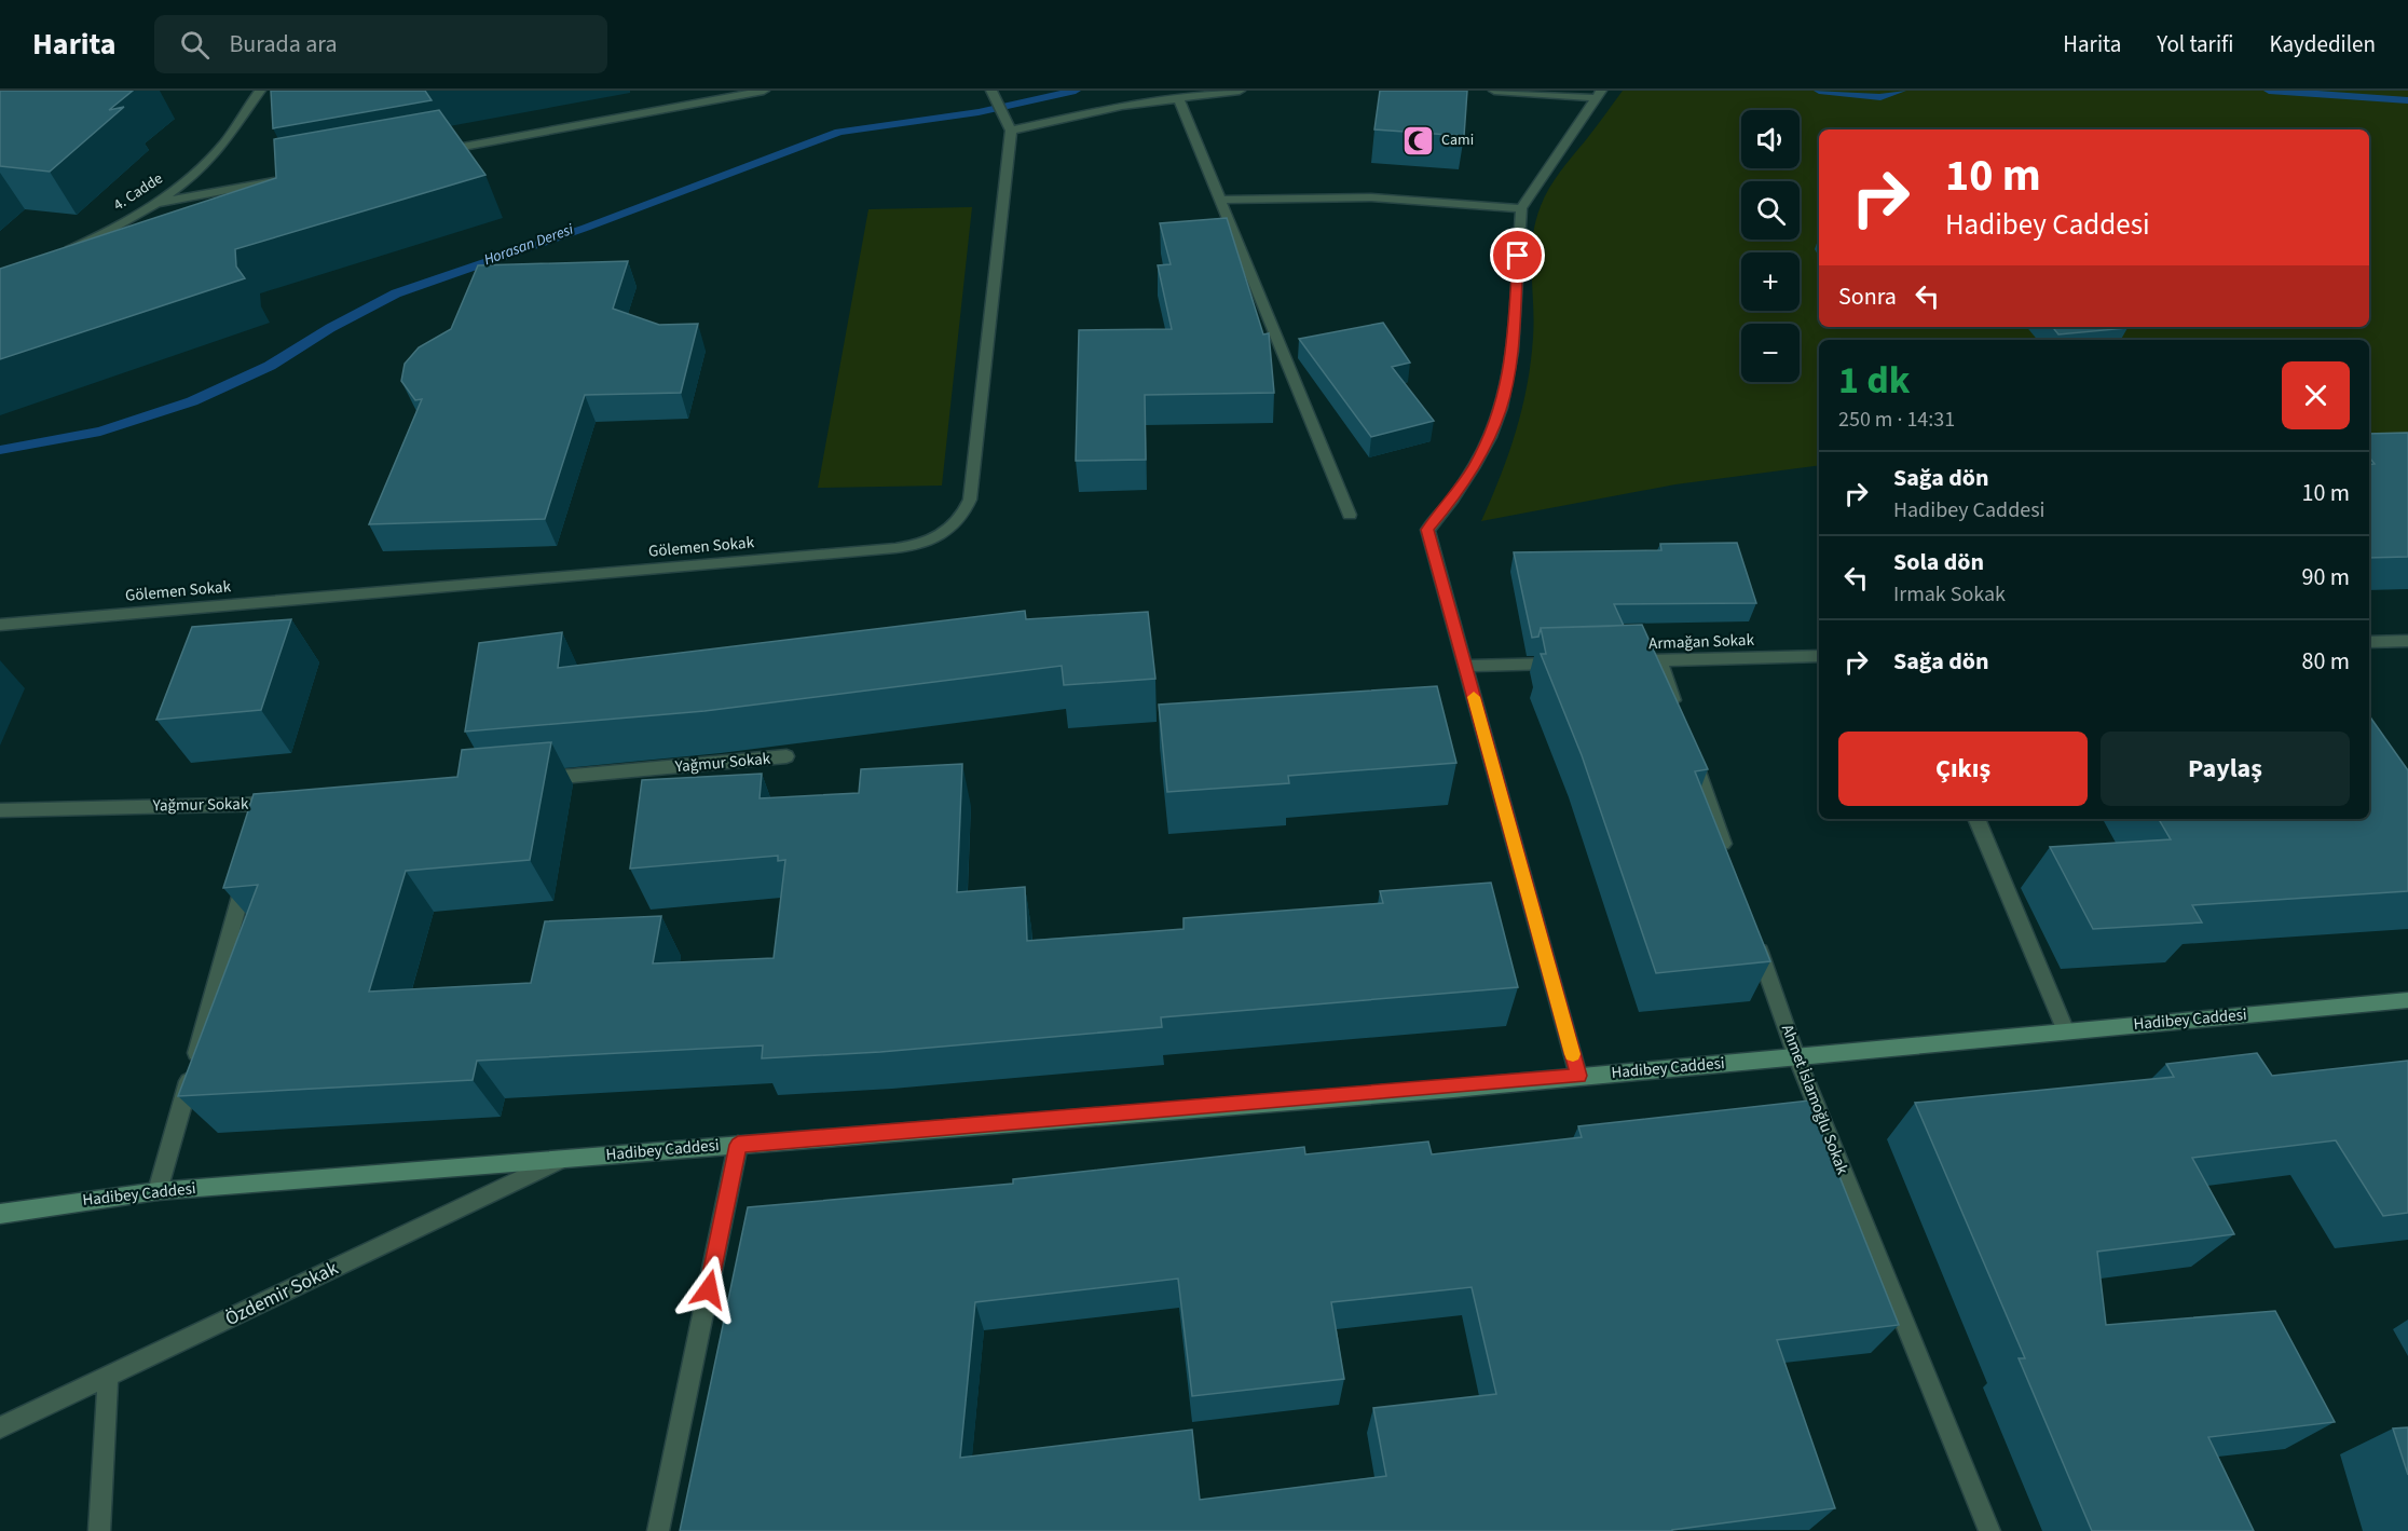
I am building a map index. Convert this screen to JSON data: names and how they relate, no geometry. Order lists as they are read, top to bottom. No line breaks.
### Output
{"streets":{"main road":["Hadibey Caddesi"],"street":["4. Cadde","Gölemen Sokak","Armağan Sokak","Yağmur Sokak","Ahmet İslamoğlu Sokak","Özdemir Sokak"]},"crossings":[["Hadibey Caddesi","Ahmet İslamoğlu Sokak"],["Hadibey Caddesi","Özdemir Sokak"]],"water":["Horasan Deresi"],"places":{"mosque":["Cami"]},"page":{"header":"Harita","search":"Burada ara","nav":["Harita","Yol tarifi","Kaydedilen"],"map_buttons":["+","−"],"turn":["10 m","Hadibey Caddesi"],"then":"Sonra","heading":["1 dk","250 m · 14:31"],"list":[{"name":"Sağa dön","note":"Hadibey Caddesi","value":"10 m"},{"name":"Sola dön","note":"Irmak Sokak","value":"90 m"},{"name":"Sağa dön","value":"80 m"}],"buttons":["Çıkış","Paylaş"]}}
